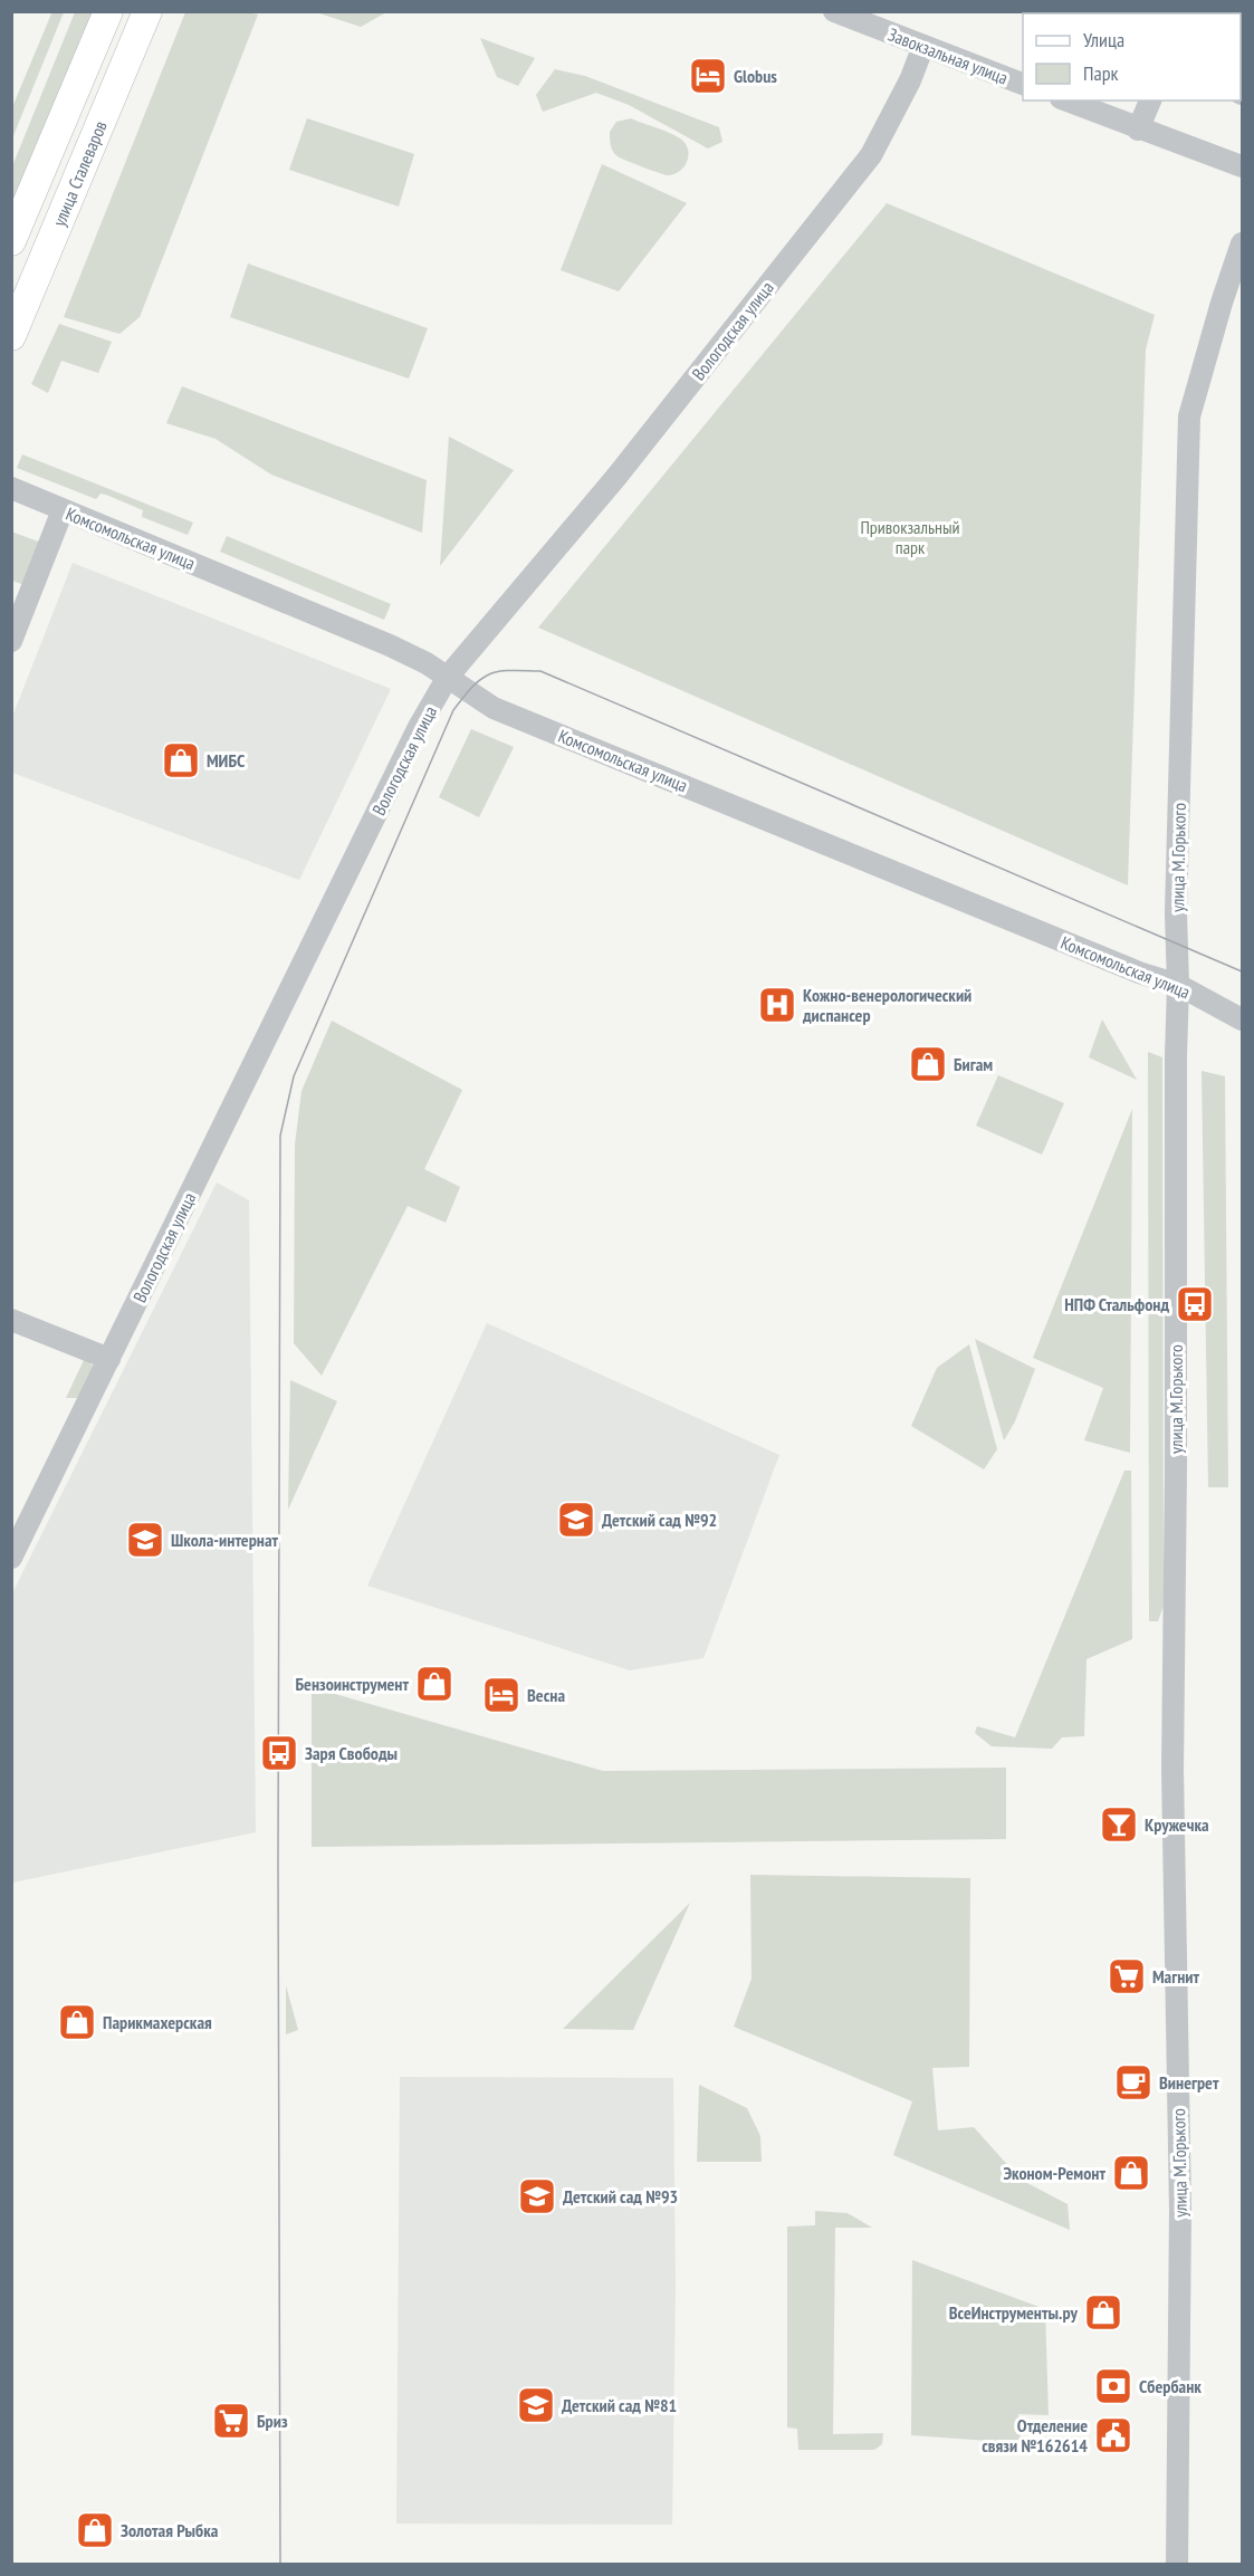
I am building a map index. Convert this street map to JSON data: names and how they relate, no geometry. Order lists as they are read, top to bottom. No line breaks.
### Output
{"streets":{"main road":["улица Сталеваров"],"street":["Завокзальная улица","Вологодская улица","Комсомольская улица","улица М.Горького"]},"crossings":[["Завокзальная улица","Вологодская улица"],["Вологодская улица","Комсомольская улица"],["Комсомольская улица","улица М.Горького"]],"parks":["Привокзальный парк"],"places":{"hotel":["Globus","Весна"],"shop":["МИБС","Бигам","Бензоинструмент","Парикмахерская","Эконом-Ремонт","ВсеИнструменты.ру","Золотая Рыбка"],"hospital":["Кожно-венерологический диспансер"],"bus stop":["НПФ Стальфонд","Заря Свободы"],"school or university":["Детский сад №92","Школа-интернат","Детский сад №93","Детский сад №81"],"bar":["Кружечка"],"supermarket":["Магнит","Бриз"],"cafe":["Винегрет"],"bank":["Сбербанк"],"public building":["Отделение связи №162614"]},"legend":["Улица","Парк"]}
